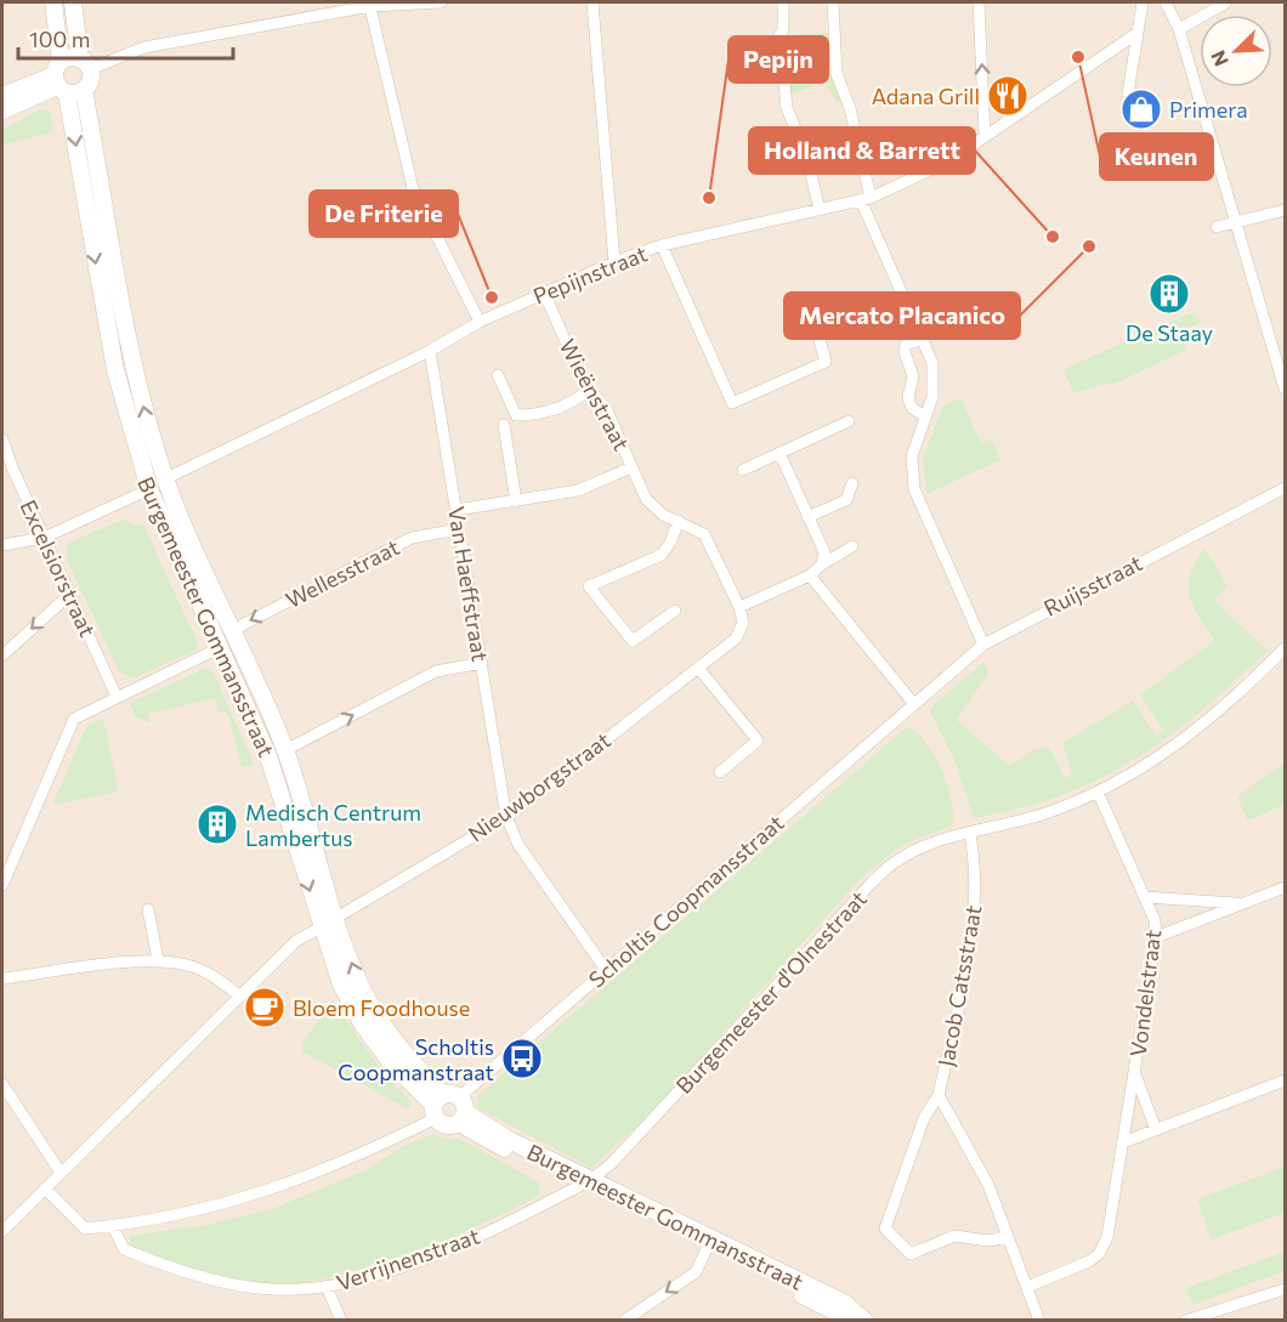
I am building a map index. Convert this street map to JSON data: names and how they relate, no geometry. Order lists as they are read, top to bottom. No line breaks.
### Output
{"streets":{"street":["Pepijnstraat","Wieënstraat","Excelsiorstraat","Wellesstraat","Van Haeffstraat","Ruijsstraat","Burgemeester Gommansstraat","Nieuwborgstraat","Scholtis Coopmansstraat","Jacob Catsstraat","Burgemeester d'Olnestraat","Vondelstraat","Verrijnenstraat"]},"crossings":[["Pepijnstraat","Wieënstraat"],["Pepijnstraat","Excelsiorstraat"],["Pepijnstraat","Van Haeffstraat"],["Pepijnstraat","Burgemeester Gommansstraat"],["Wieënstraat","Nieuwborgstraat"],["Wellesstraat","Van Haeffstraat"],["Wellesstraat","Burgemeester Gommansstraat"],["Van Haeffstraat","Nieuwborgstraat"],["Van Haeffstraat","Scholtis Coopmansstraat"],["Ruijsstraat","Scholtis Coopmansstraat"],["Burgemeester Gommansstraat","Nieuwborgstraat"],["Burgemeester Gommansstraat","Scholtis Coopmansstraat"],["Burgemeester Gommansstraat","Burgemeester d'Olnestraat"],["Burgemeester Gommansstraat","Verrijnenstraat"],["Scholtis Coopmansstraat","Verrijnenstraat"],["Jacob Catsstraat","Burgemeester d'Olnestraat"],["Jacob Catsstraat","Vondelstraat"],["Burgemeester d'Olnestraat","Vondelstraat"],["Burgemeester d'Olnestraat","Verrijnenstraat"]],"one_way":["Wellesstraat"],"places":{"other":["Keunen","Pepijn","Holland & Barrett","Mercato Placanico","De Friterie"],"restaurant":["Adana Grill"],"shop":["Primera"],"building":["De Staay","Medisch Centrum Lambertus"],"cafe":["Bloem Foodhouse"],"bus stop":["Scholtis Coopmanstraat"]},"scale_bar":"100 m","north":"bottom left"}
